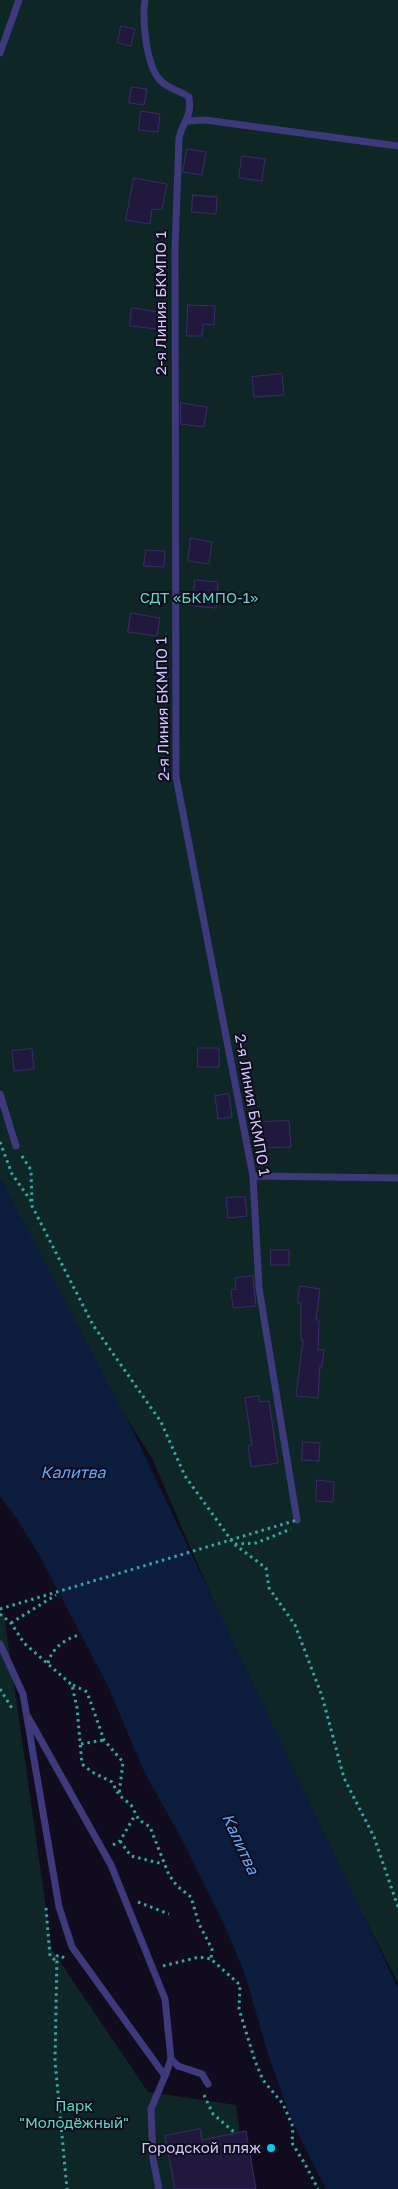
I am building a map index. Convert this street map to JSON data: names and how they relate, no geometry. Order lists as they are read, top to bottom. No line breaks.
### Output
{"streets":{"lane":["2-я Линия БКМПО 1"]},"water":["Калитва"],"parks":["СДТ «БКМПО-1»","Парк \"Молодёжный\""],"places":["Городской пляж"]}
